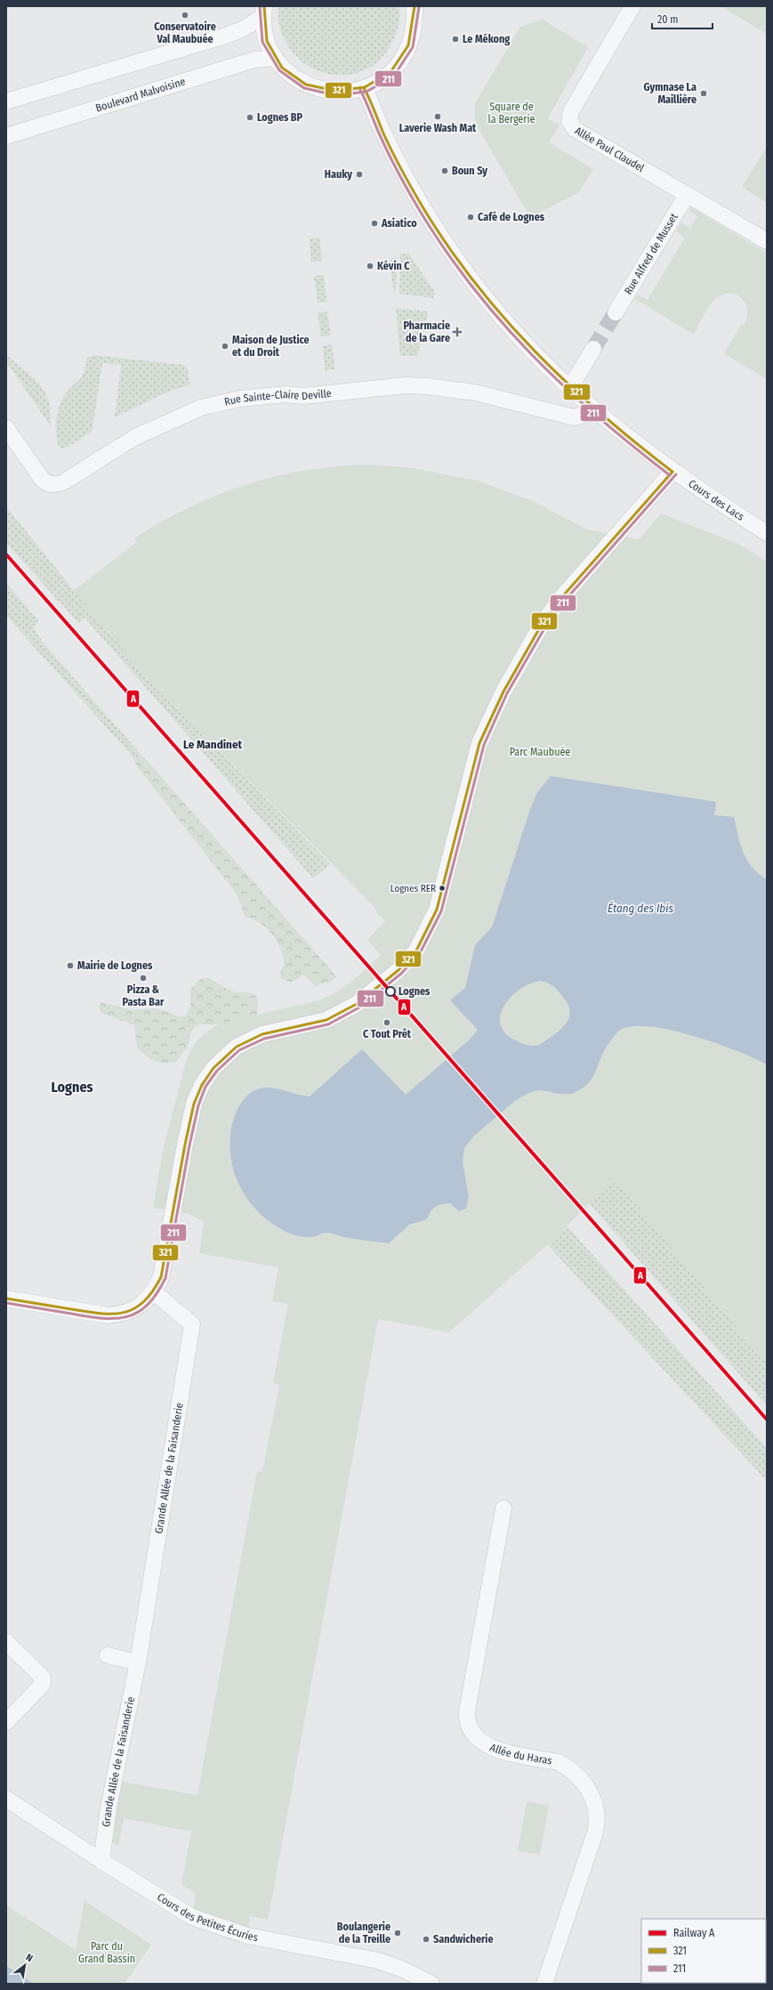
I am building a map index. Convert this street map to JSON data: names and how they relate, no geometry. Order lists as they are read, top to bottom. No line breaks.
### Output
{"streets":{"street":["Boulevard Malvoisine","Allée Paul Claudel","Rue Alfred de Musset","Rue Sainte-Claire Deville","Cours des Lacs","Grande Allée de la Faisanderie","Allée du Haras","Cours des Petites Écuries"]},"crossings":[["Allée Paul Claudel","Rue Alfred de Musset"],["Rue Sainte-Claire Deville","Cours des Lacs"],["Grande Allée de la Faisanderie","Cours des Petites Écuries"]],"districts":["Le Mandinet","Lognes"],"water":["Étang des Ibis"],"parks":["Square de la Bergerie","Parc Maubuée","Parc du Grand Bassin"],"places":{"other":["Conservatoire Val Maubuée","Le Mékong","Gymnase La Maillière","Laverie Wash Mat","Lognes BP","Boun Sy","Hauky","Café de Lognes","Asiatico","Kévin C","Maison de Justice et du Droit","Lognes RER","Mairie de Lognes","Pizza & Pasta Bar","Lognes","C Tout Prêt","Boulangerie de la Treille","Sandwicherie"],"health":["Pharmacie de la Gare"]},"lines":["transit line 321","transit line 211","rail line A"],"legend":["Railway A","321","211"],"scale_bar":"20 m","north":"top right"}
